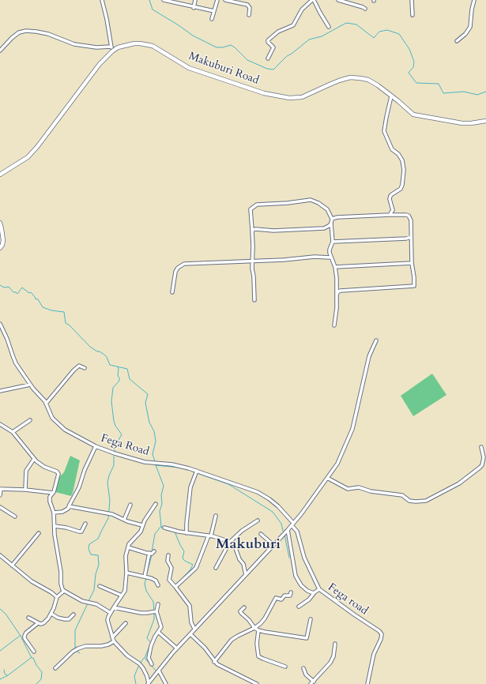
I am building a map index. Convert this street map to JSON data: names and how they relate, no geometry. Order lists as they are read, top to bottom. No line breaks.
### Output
{"streets":{"street":["Makuburi Road","Fega Road","Fega road"]},"crossings":[["Fega Road","Fega road"]],"districts":["Makuburi"]}
